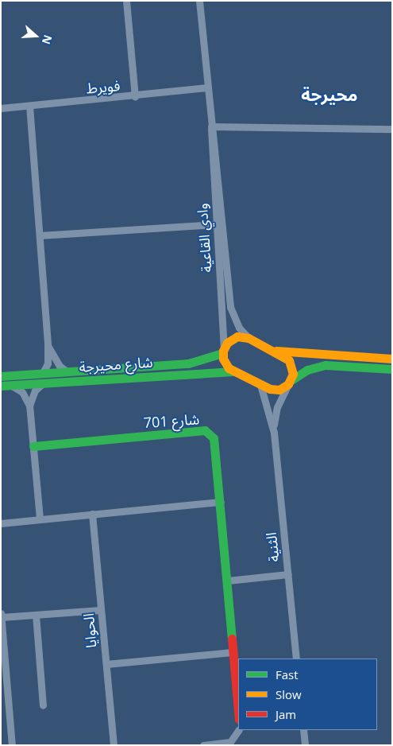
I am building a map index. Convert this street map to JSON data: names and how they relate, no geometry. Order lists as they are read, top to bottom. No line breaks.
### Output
{"streets":{"street":["فويرط","وادي القاعية","شارع محيرجة","شارع 701","الثنية","الحوايا"]},"crossings":[["فويرط","وادي القاعية"],["وادي القاعية","شارع محيرجة"]],"districts":["محيرجة"],"legend":["Fast","Slow","Jam"],"north":"right"}
